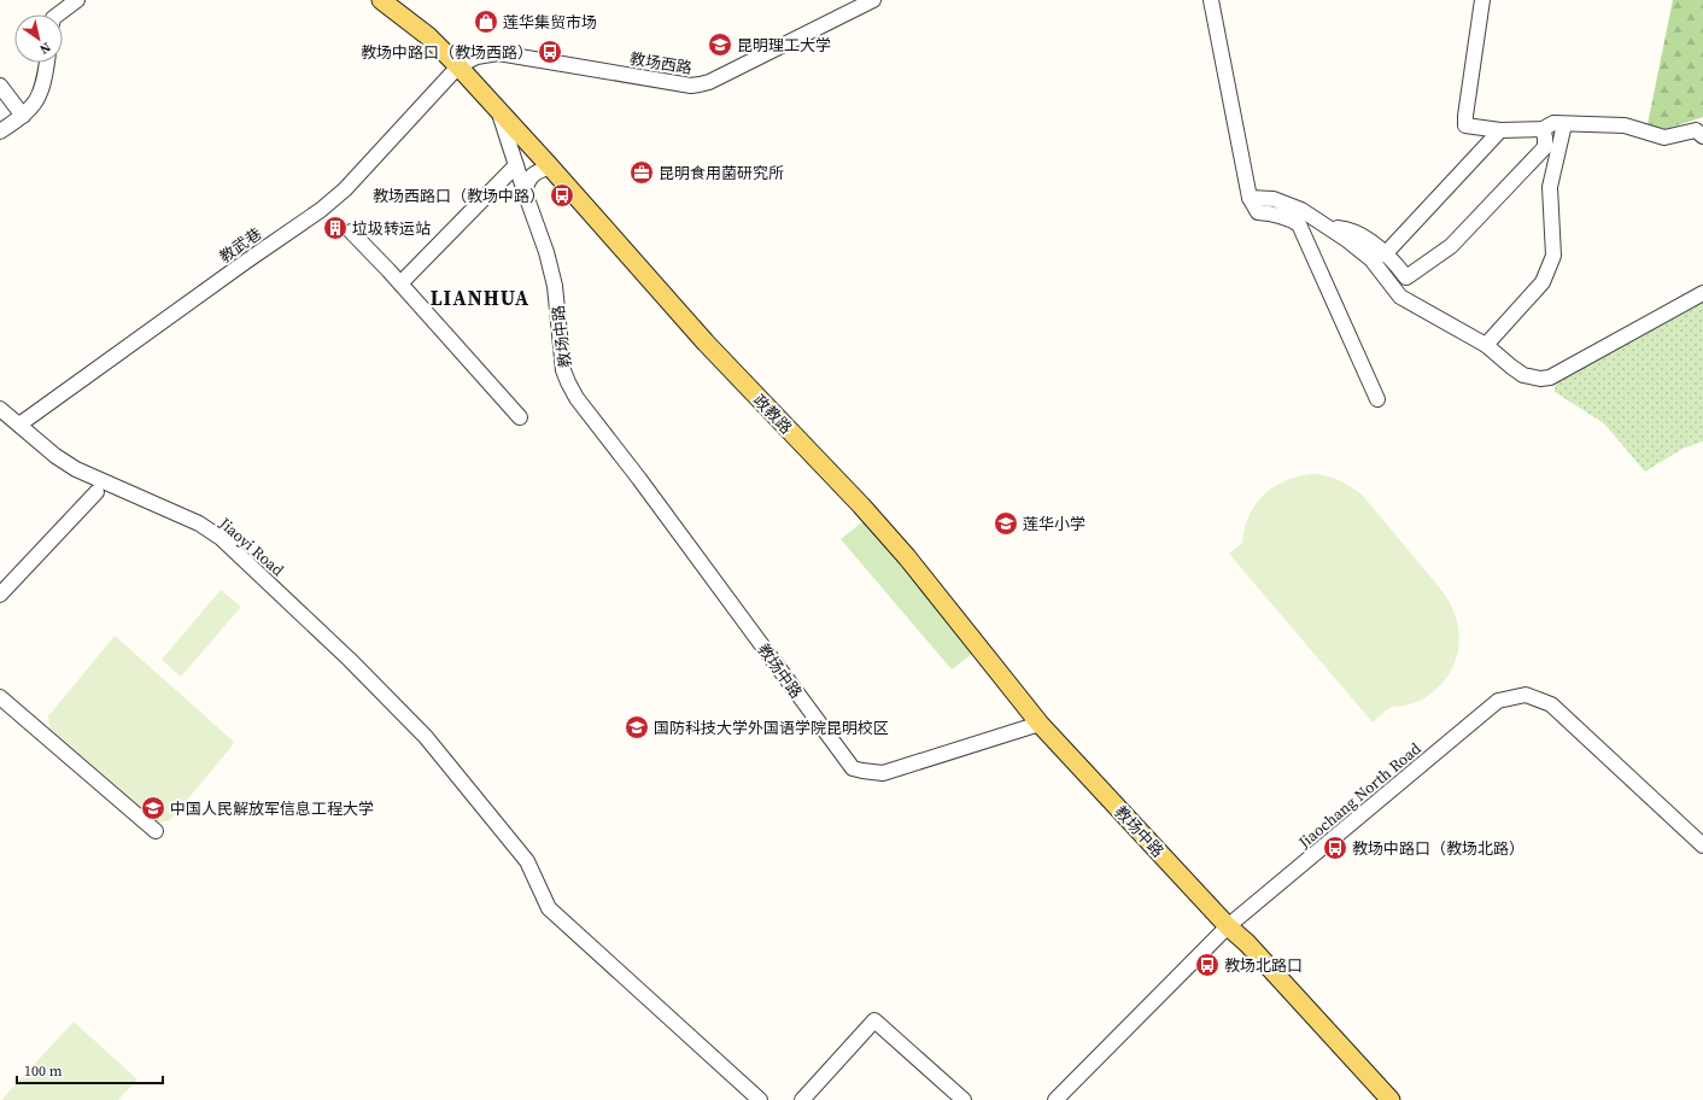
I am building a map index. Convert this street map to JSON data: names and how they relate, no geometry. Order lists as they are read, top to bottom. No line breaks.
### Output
{"streets":{"main road":["教场中路","政教路"],"street":["教场西路","教武巷","Jiaoyi Road","Jiaochang North Road"]},"crossings":[["教场西路","教武巷"],["教场西路","教场中路"],["教武巷","教场中路"],["教武巷","Jiaoyi Road"],["教场中路","政教路"],["教场中路","Jiaochang North Road"]],"districts":["LIANHUA"],"places":{"shop":["莲华集贸市场"],"school or university":["昆明理工大学","莲华小学","国防科技大学外国语学院昆明校区","中国人民解放军信息工程大学"],"bus stop":["教场中路口（教场西路）","教场西路口（教场中路）","教场中路口（教场北路）","教场北路口"],"office":["昆明食用菌研究所"],"building":["垃圾转运站"]},"scale_bar":"100 m","north":"bottom right"}
